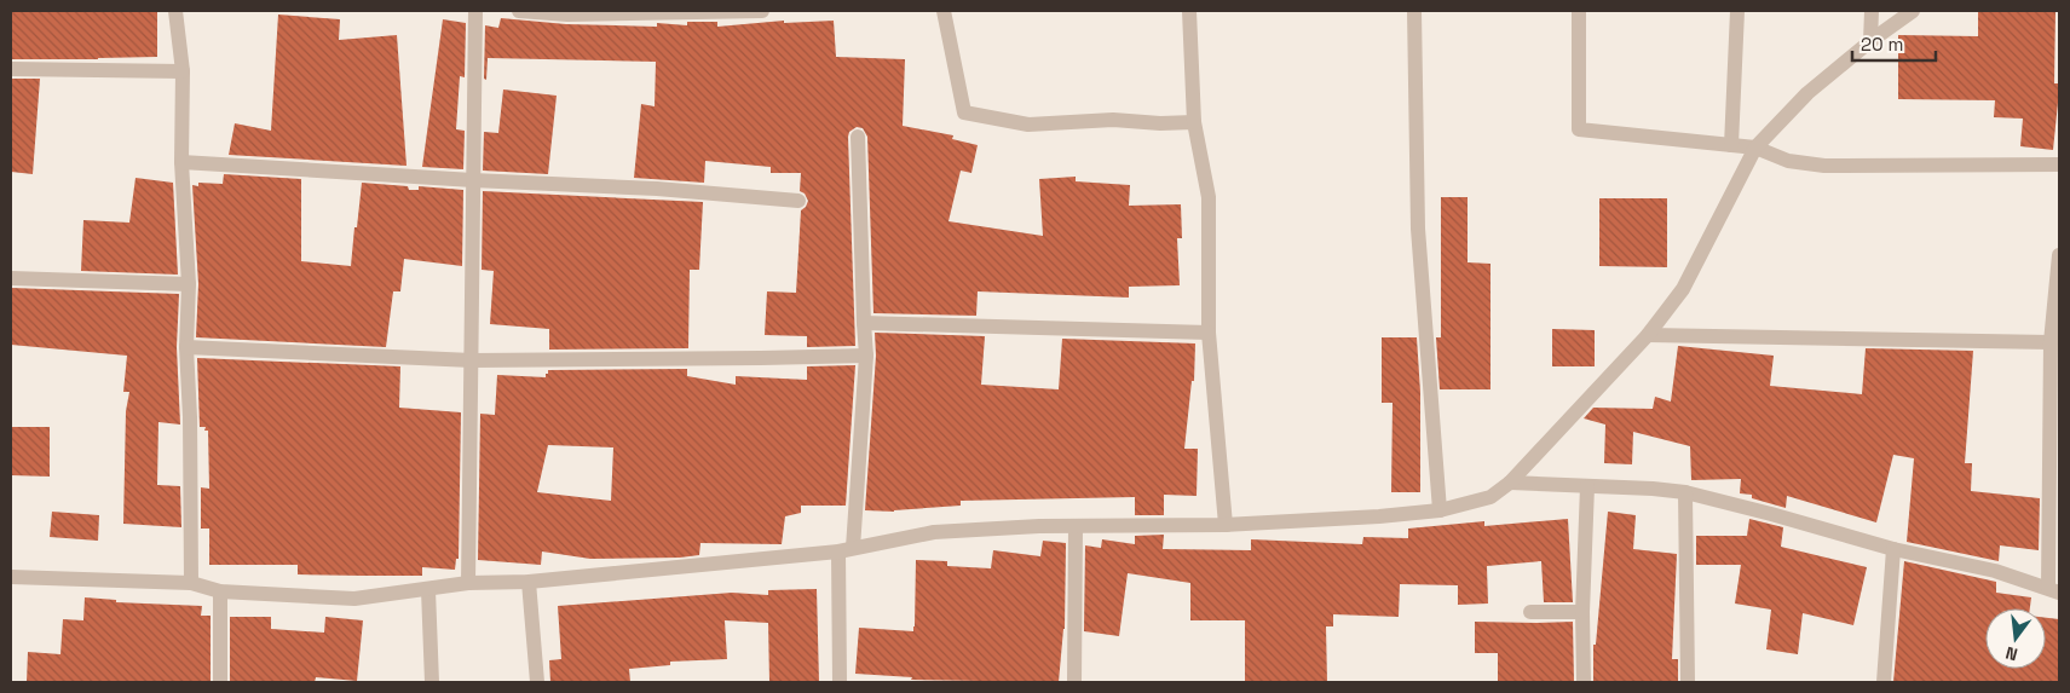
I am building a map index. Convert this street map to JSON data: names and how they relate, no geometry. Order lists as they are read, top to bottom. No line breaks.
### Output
{"scale_bar":"20 m","north":"bottom"}
